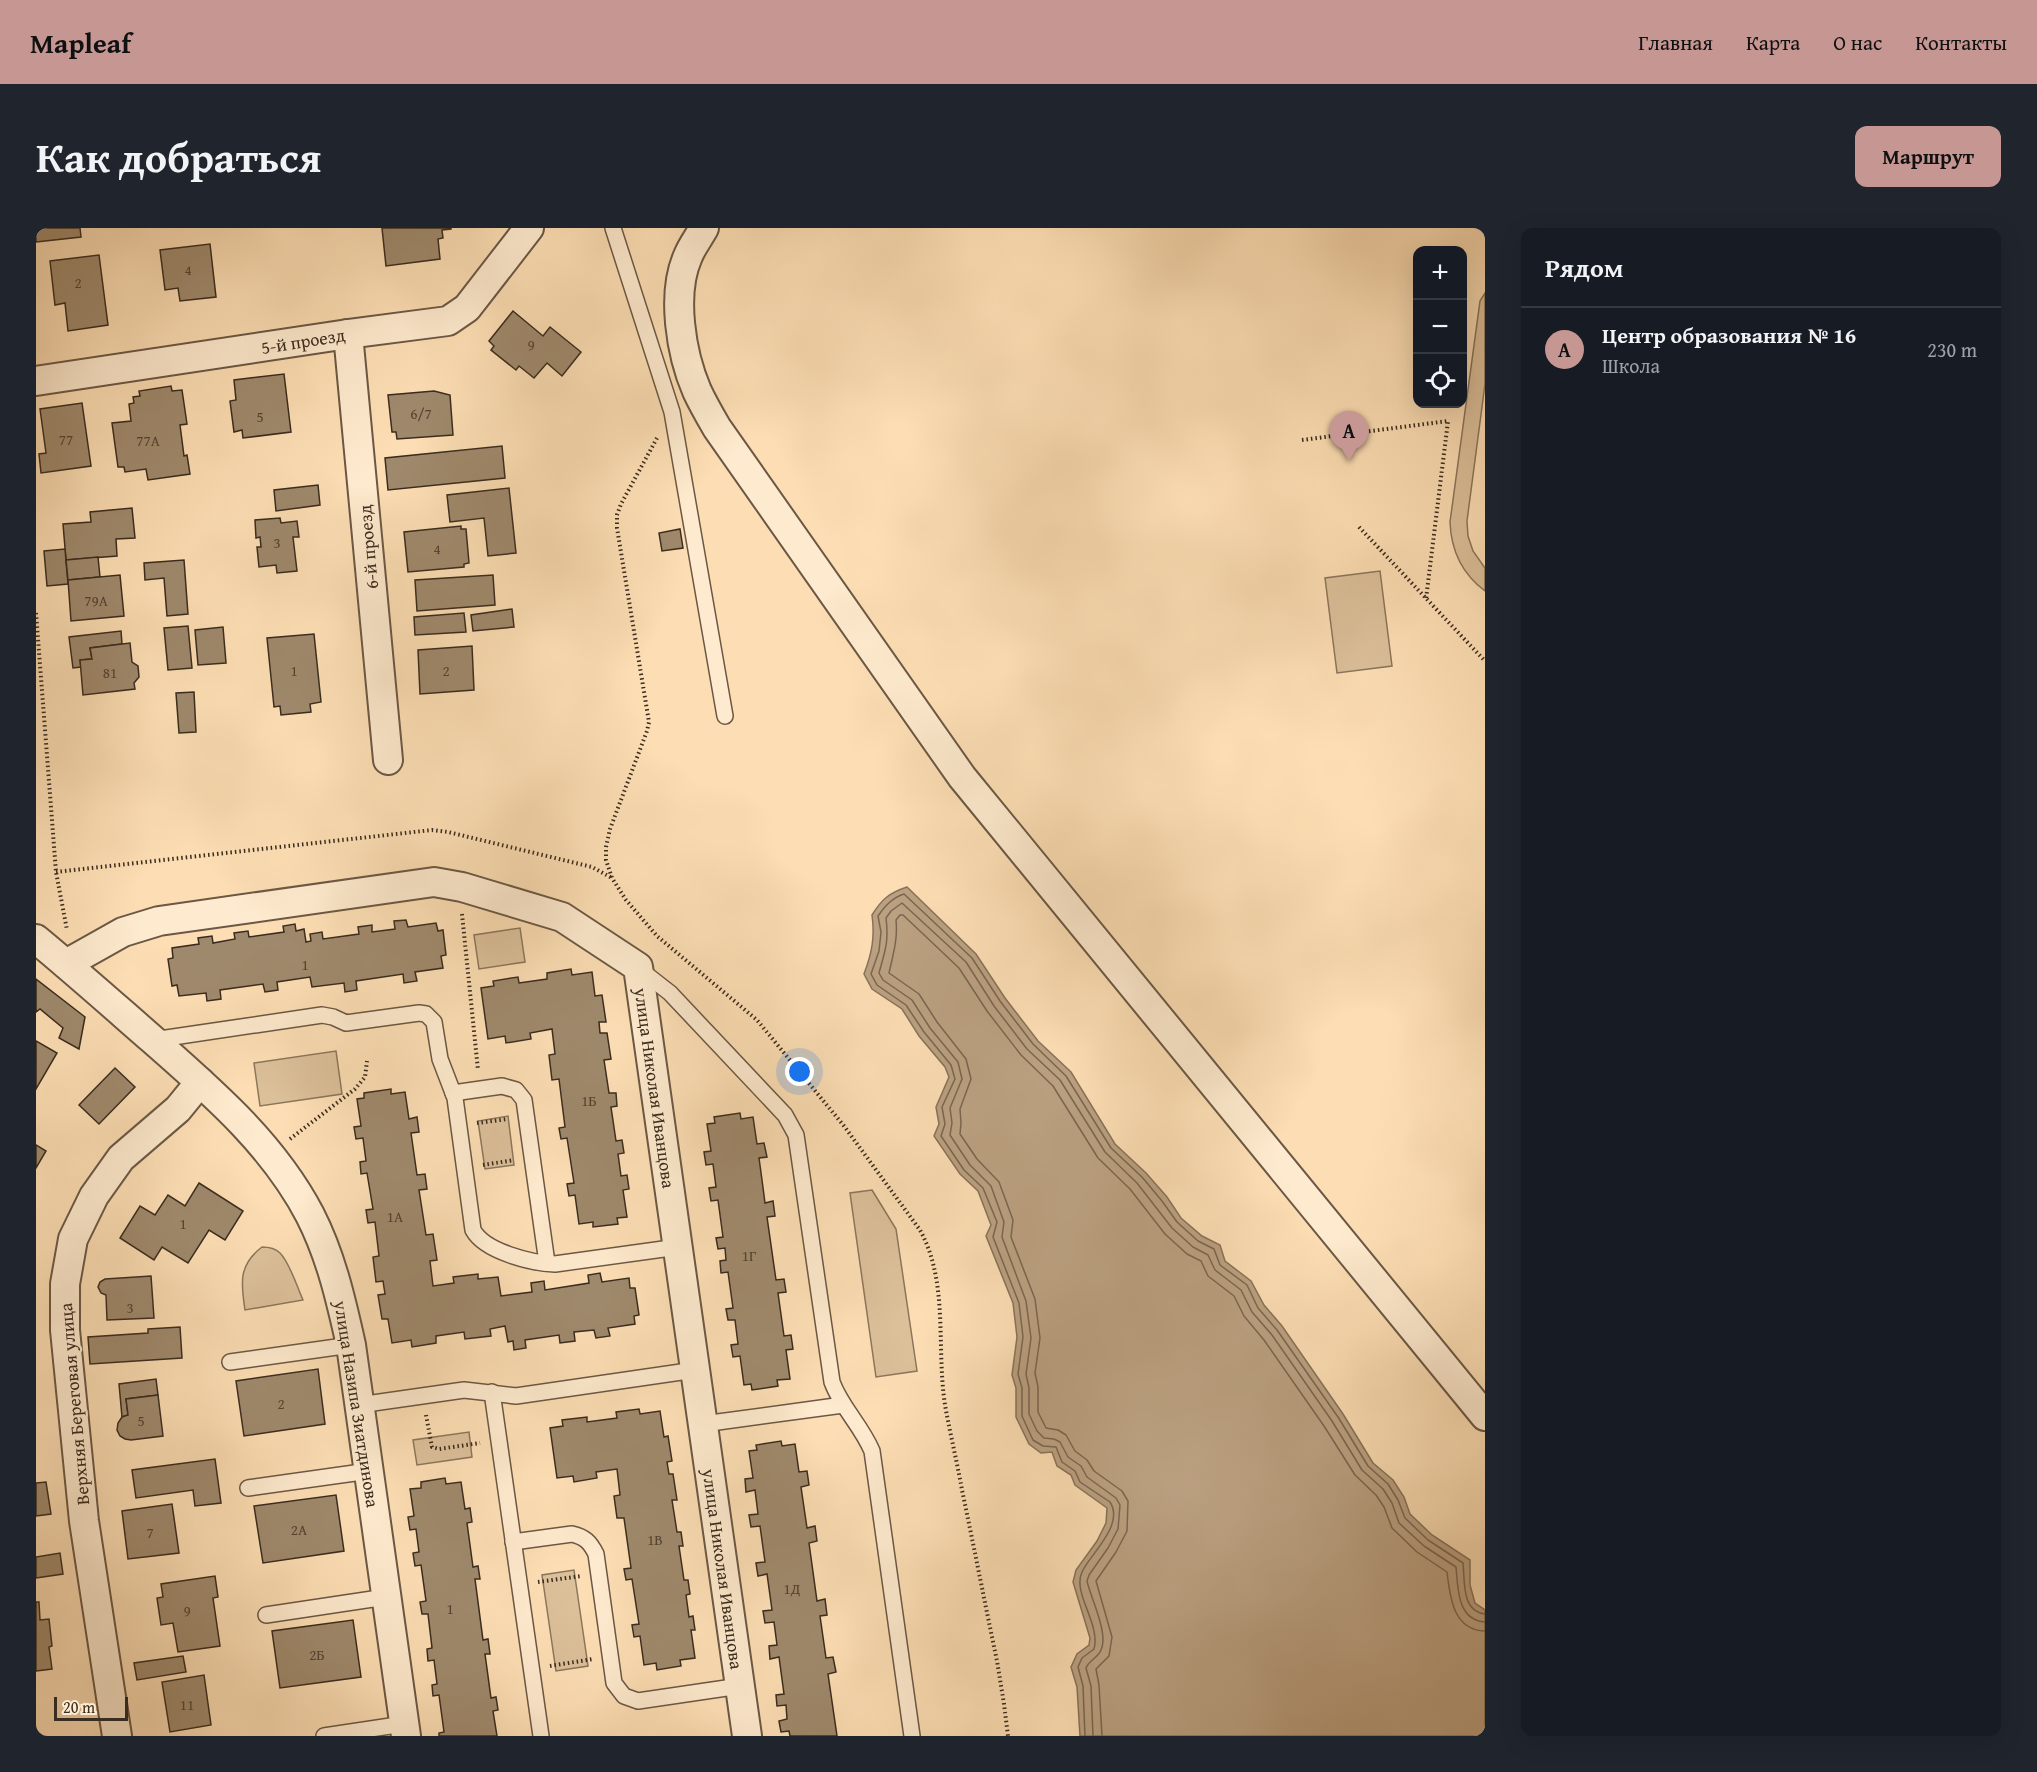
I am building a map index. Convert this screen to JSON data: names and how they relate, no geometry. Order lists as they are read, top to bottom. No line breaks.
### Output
{"streets":{"street":["5-й проезд","6-й проезд","улица Николая Иванцова","Верхняя Береговая улица","улица Назипа Зиатдинова"]},"crossings":[["5-й проезд","6-й проезд"],["улица Николая Иванцова","улица Назипа Зиатдинова"],["Верхняя Береговая улица","улица Назипа Зиатдинова"]],"house_numbers":["4","2","9","6/7","5","77","77А","3","4","79А","1","2","81","1","1Б","1А","1","1Г","3","2","5","2А","7","1В","1Д","1","9","2Б","11"],"scale_bar":"20 m","page":{"header":"Mapleaf","nav":["Главная","Карта","О нас","Контакты"],"title":"Как добраться","buttons":"Маршрут","heading":"Рядом","map_buttons":["+","−"],"list":[{"mark":"A","name":"Центр образования № 16","note":"Школа","value":"230 m"}],"pins":"A","scale":"20 m"}}
